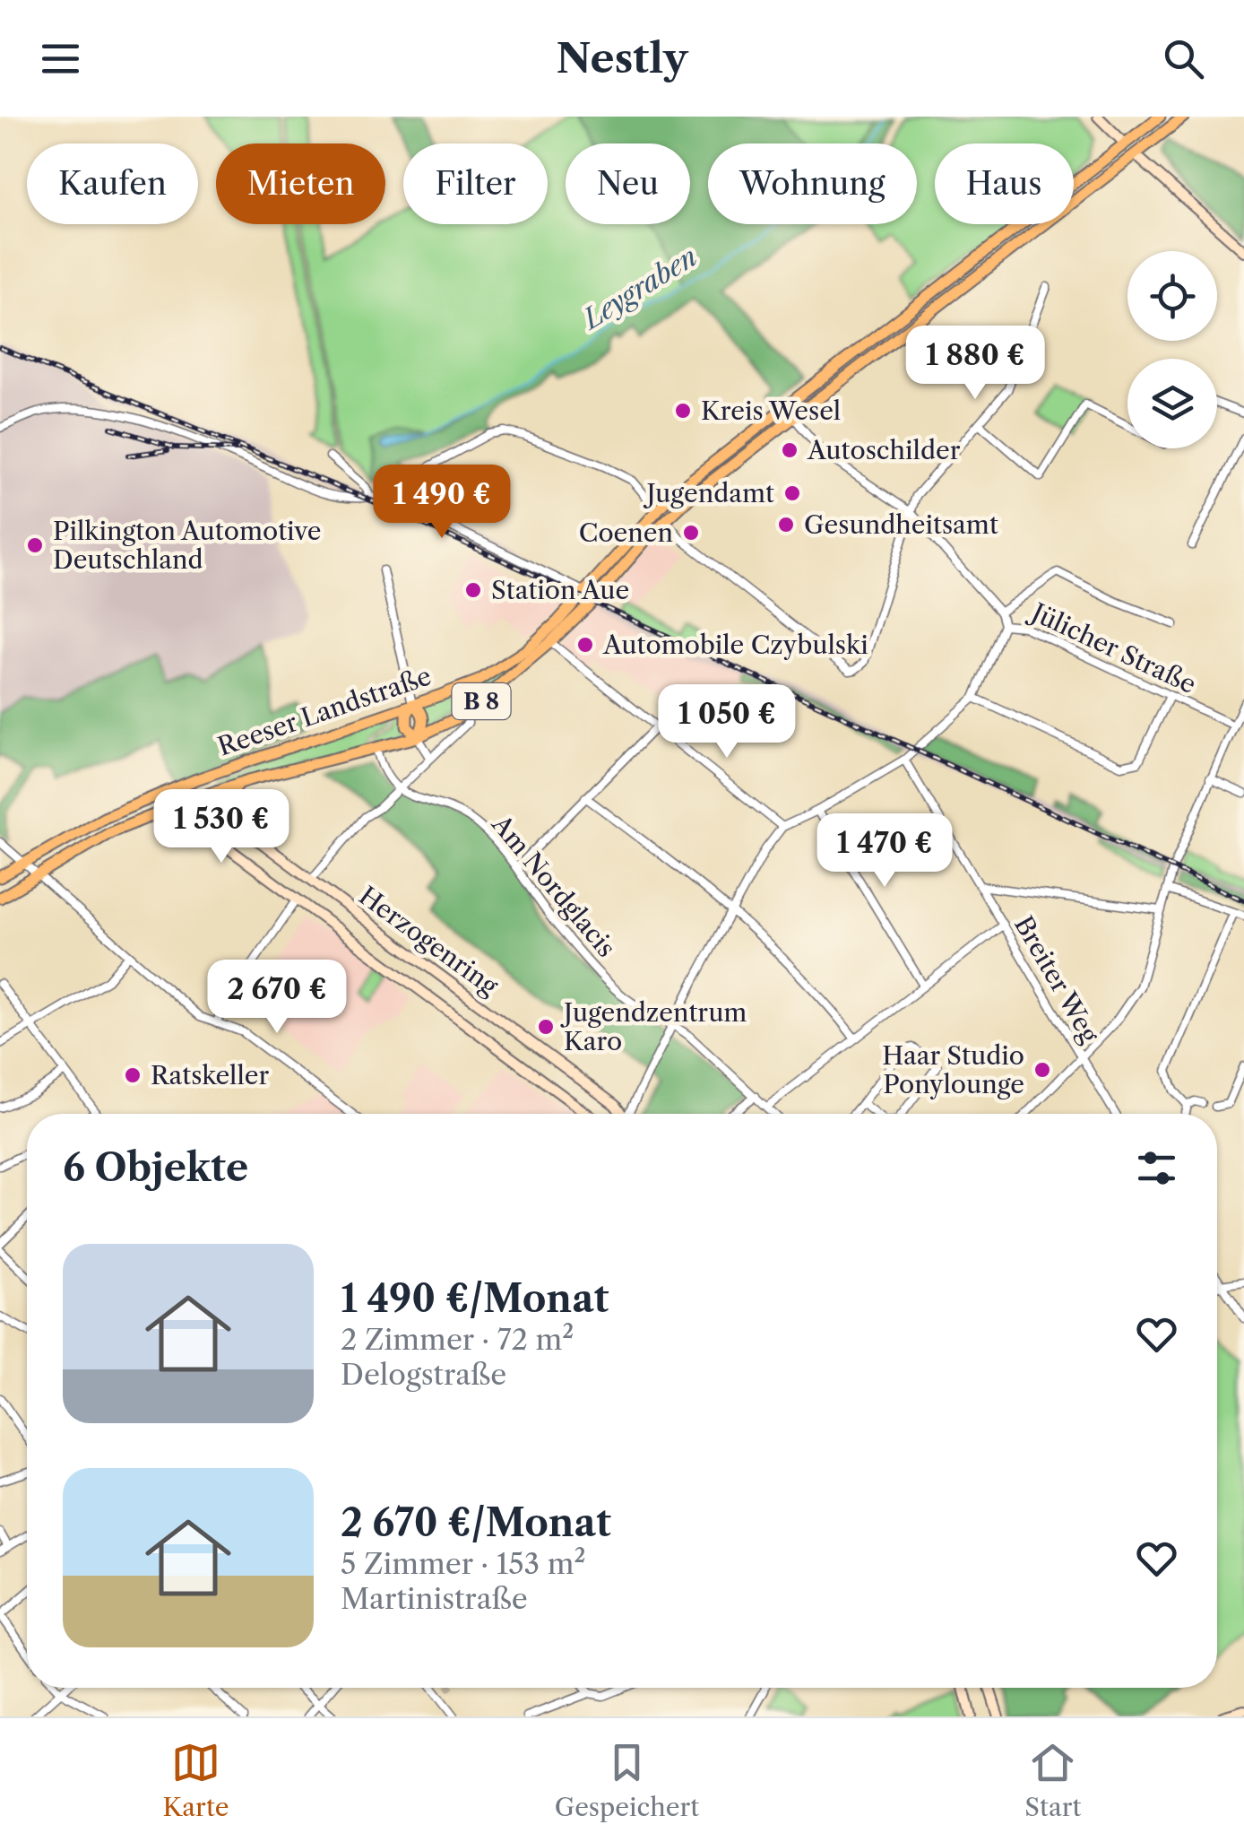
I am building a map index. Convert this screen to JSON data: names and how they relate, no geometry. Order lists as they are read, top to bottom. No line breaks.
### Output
{"streets":{"main road":["B 8","Reeser Landstraße","Herzogenring"],"street":["Jülicher Straße","Am Nordglacis","Breiter Weg"]},"crossings":[["Jülicher Straße","Reeser Landstraße"],["B 8","Reeser Landstraße"],["B 8","Herzogenring"],["Reeser Landstraße","Herzogenring"]],"water":["Leygraben"],"places":["Kreis Wesel","Autoschilder","Jugendamt","Gesundheitsamt","Coenen","Pilkington Automotive Deutschland","Station Aue","Automobile Czybulski","Jugendzentrum Karo","Haar Studio Ponylounge","Ratskeller"],"page":{"header":"Nestly","chip":["Kaufen","Mieten","Filter","Neu","Wohnung","Haus"],"price":["1 880 €","1 490 €","1 050 €","1 530 €","1 470 €","2 670 €"],"heading":"6 Objekte","list":[{"name":"1 490 €/Monat","note":"2 Zimmer · 72 m² · Delogstraße"},{"name":"2 670 €/Monat","note":"5 Zimmer · 153 m² · Martinistraße"}],"tabs":["Karte","Gespeichert","Start"]}}
